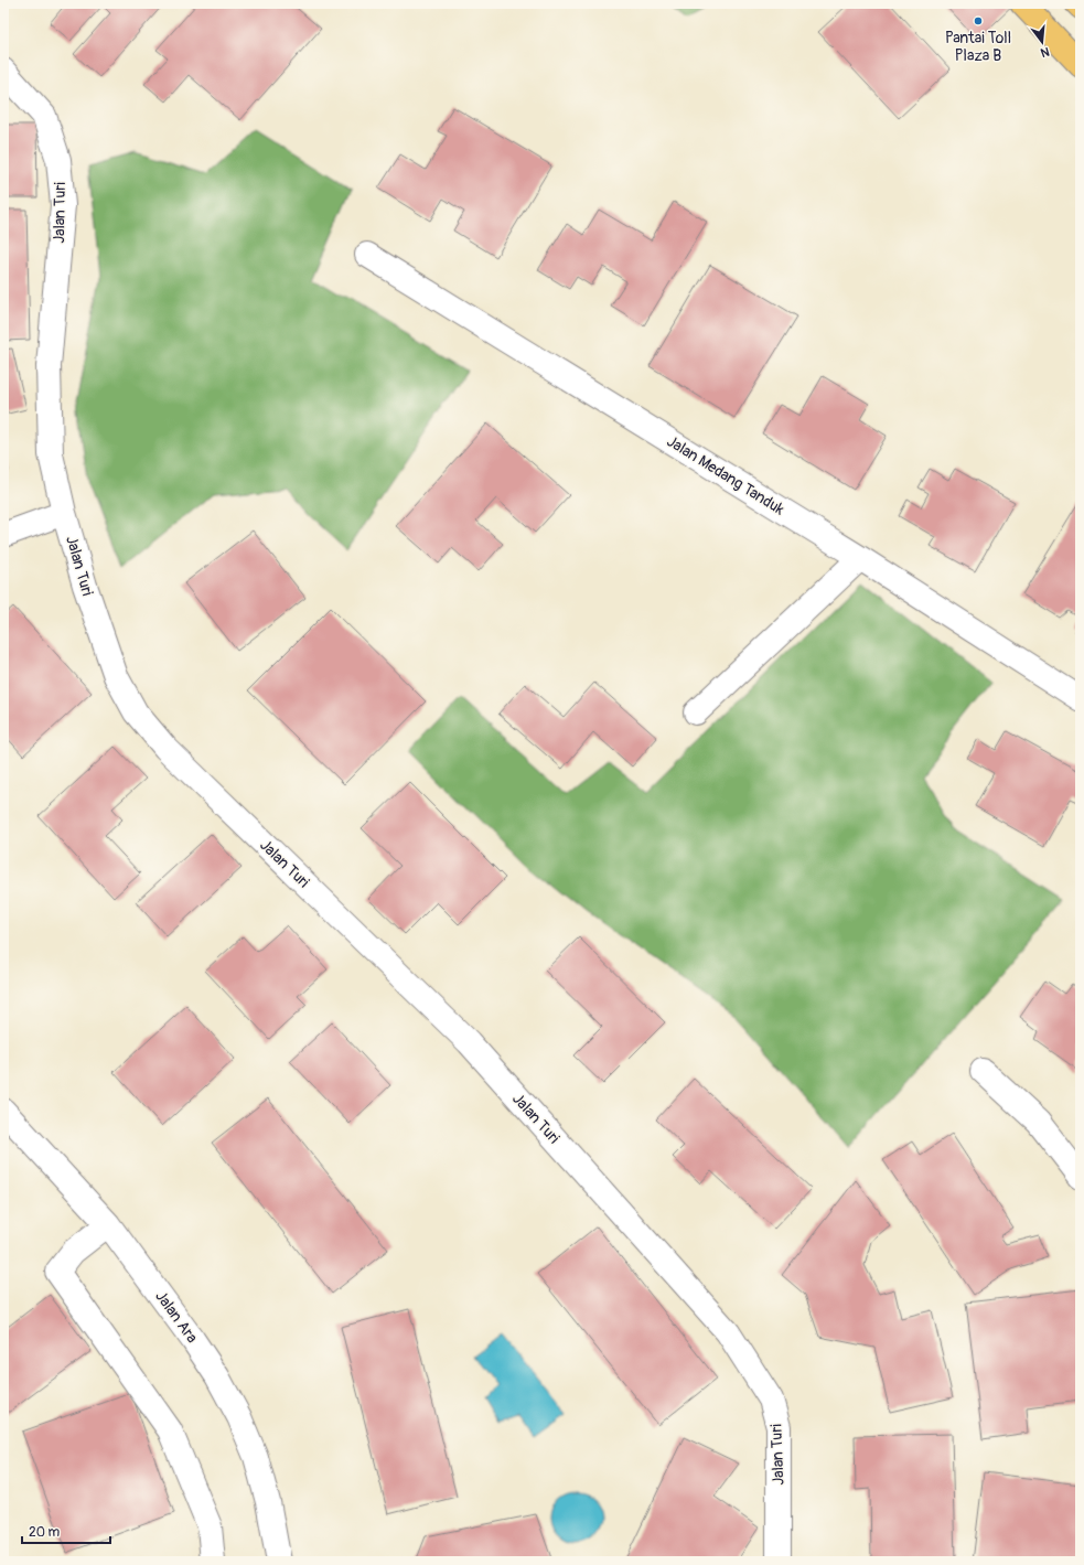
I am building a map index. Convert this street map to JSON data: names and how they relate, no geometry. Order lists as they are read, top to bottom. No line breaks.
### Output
{"streets":{"street":["Jalan Turi","Jalan Medang Tanduk","Jalan Ara"]},"places":["Pantai Toll Plaza B"],"scale_bar":"20 m","north":"bottom"}
